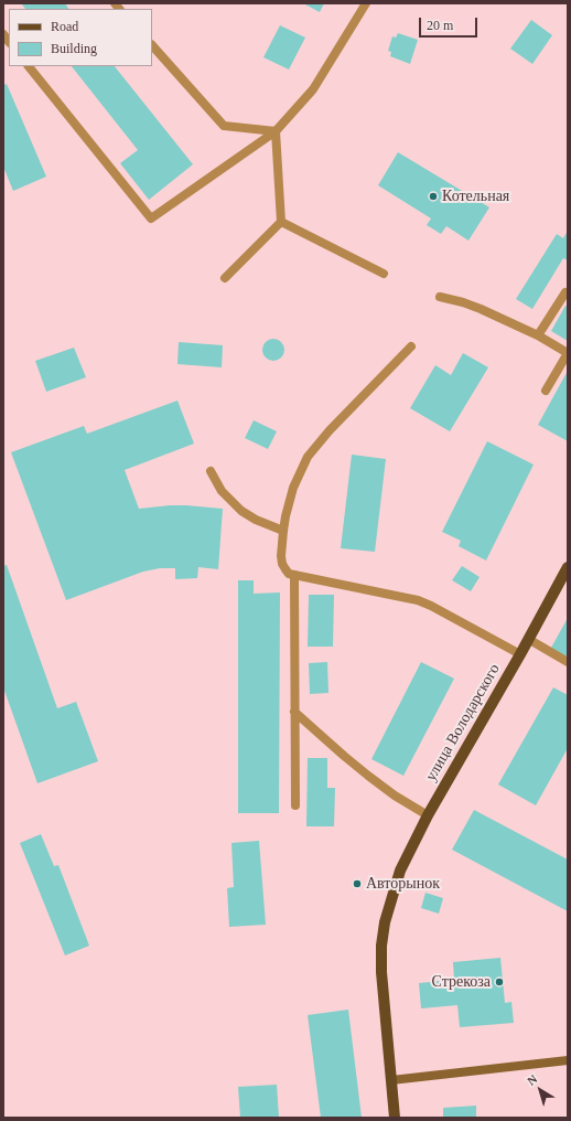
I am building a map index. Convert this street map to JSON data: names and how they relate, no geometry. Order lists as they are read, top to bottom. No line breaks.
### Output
{"streets":{"main road":["улица Володарского"]},"places":["Котельная","Авторынок","Стрекоза"],"legend":["Road","Building"],"scale_bar":"20 m","north":"top left"}
